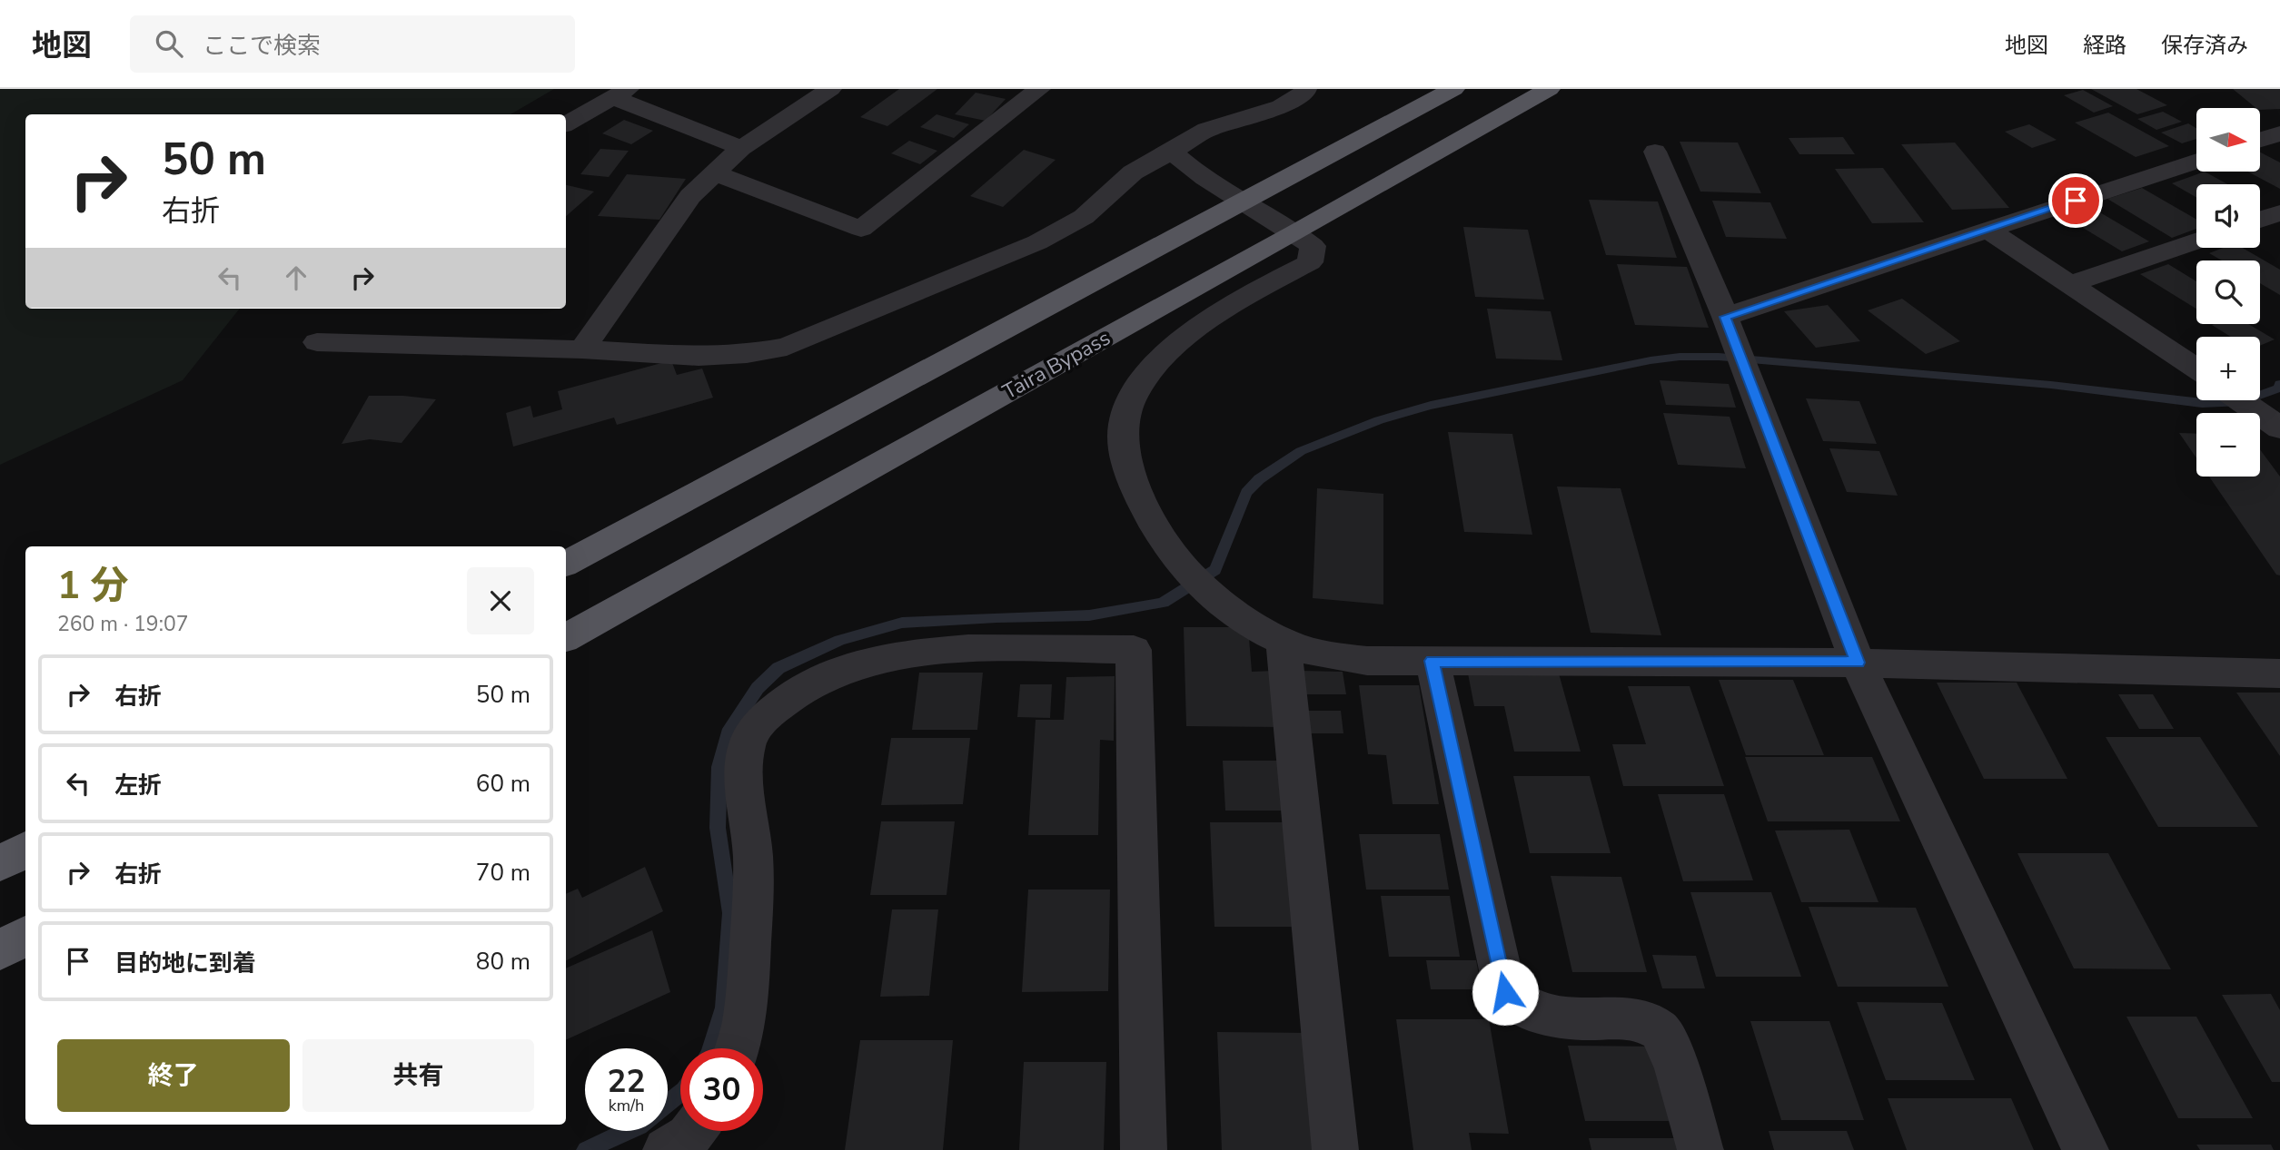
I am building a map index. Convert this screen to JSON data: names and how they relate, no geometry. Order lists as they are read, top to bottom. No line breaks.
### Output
{"streets":{"highway":["Taira Bypass"]},"north":"right","page":{"header":"地図","search":"ここで検索","nav":["地図","経路","保存済み"],"map_buttons":["+","−"],"turn":["50 m","右折"],"heading":["1 分","260 m · 19:07"],"list":[{"name":"右折","value":"50 m"},{"name":"左折","value":"60 m"},{"name":"右折","value":"70 m"},{"name":"目的地に到着","value":"80 m"}],"buttons":["終了","共有"],"speed":"22 km/h","limit":"30"}}
